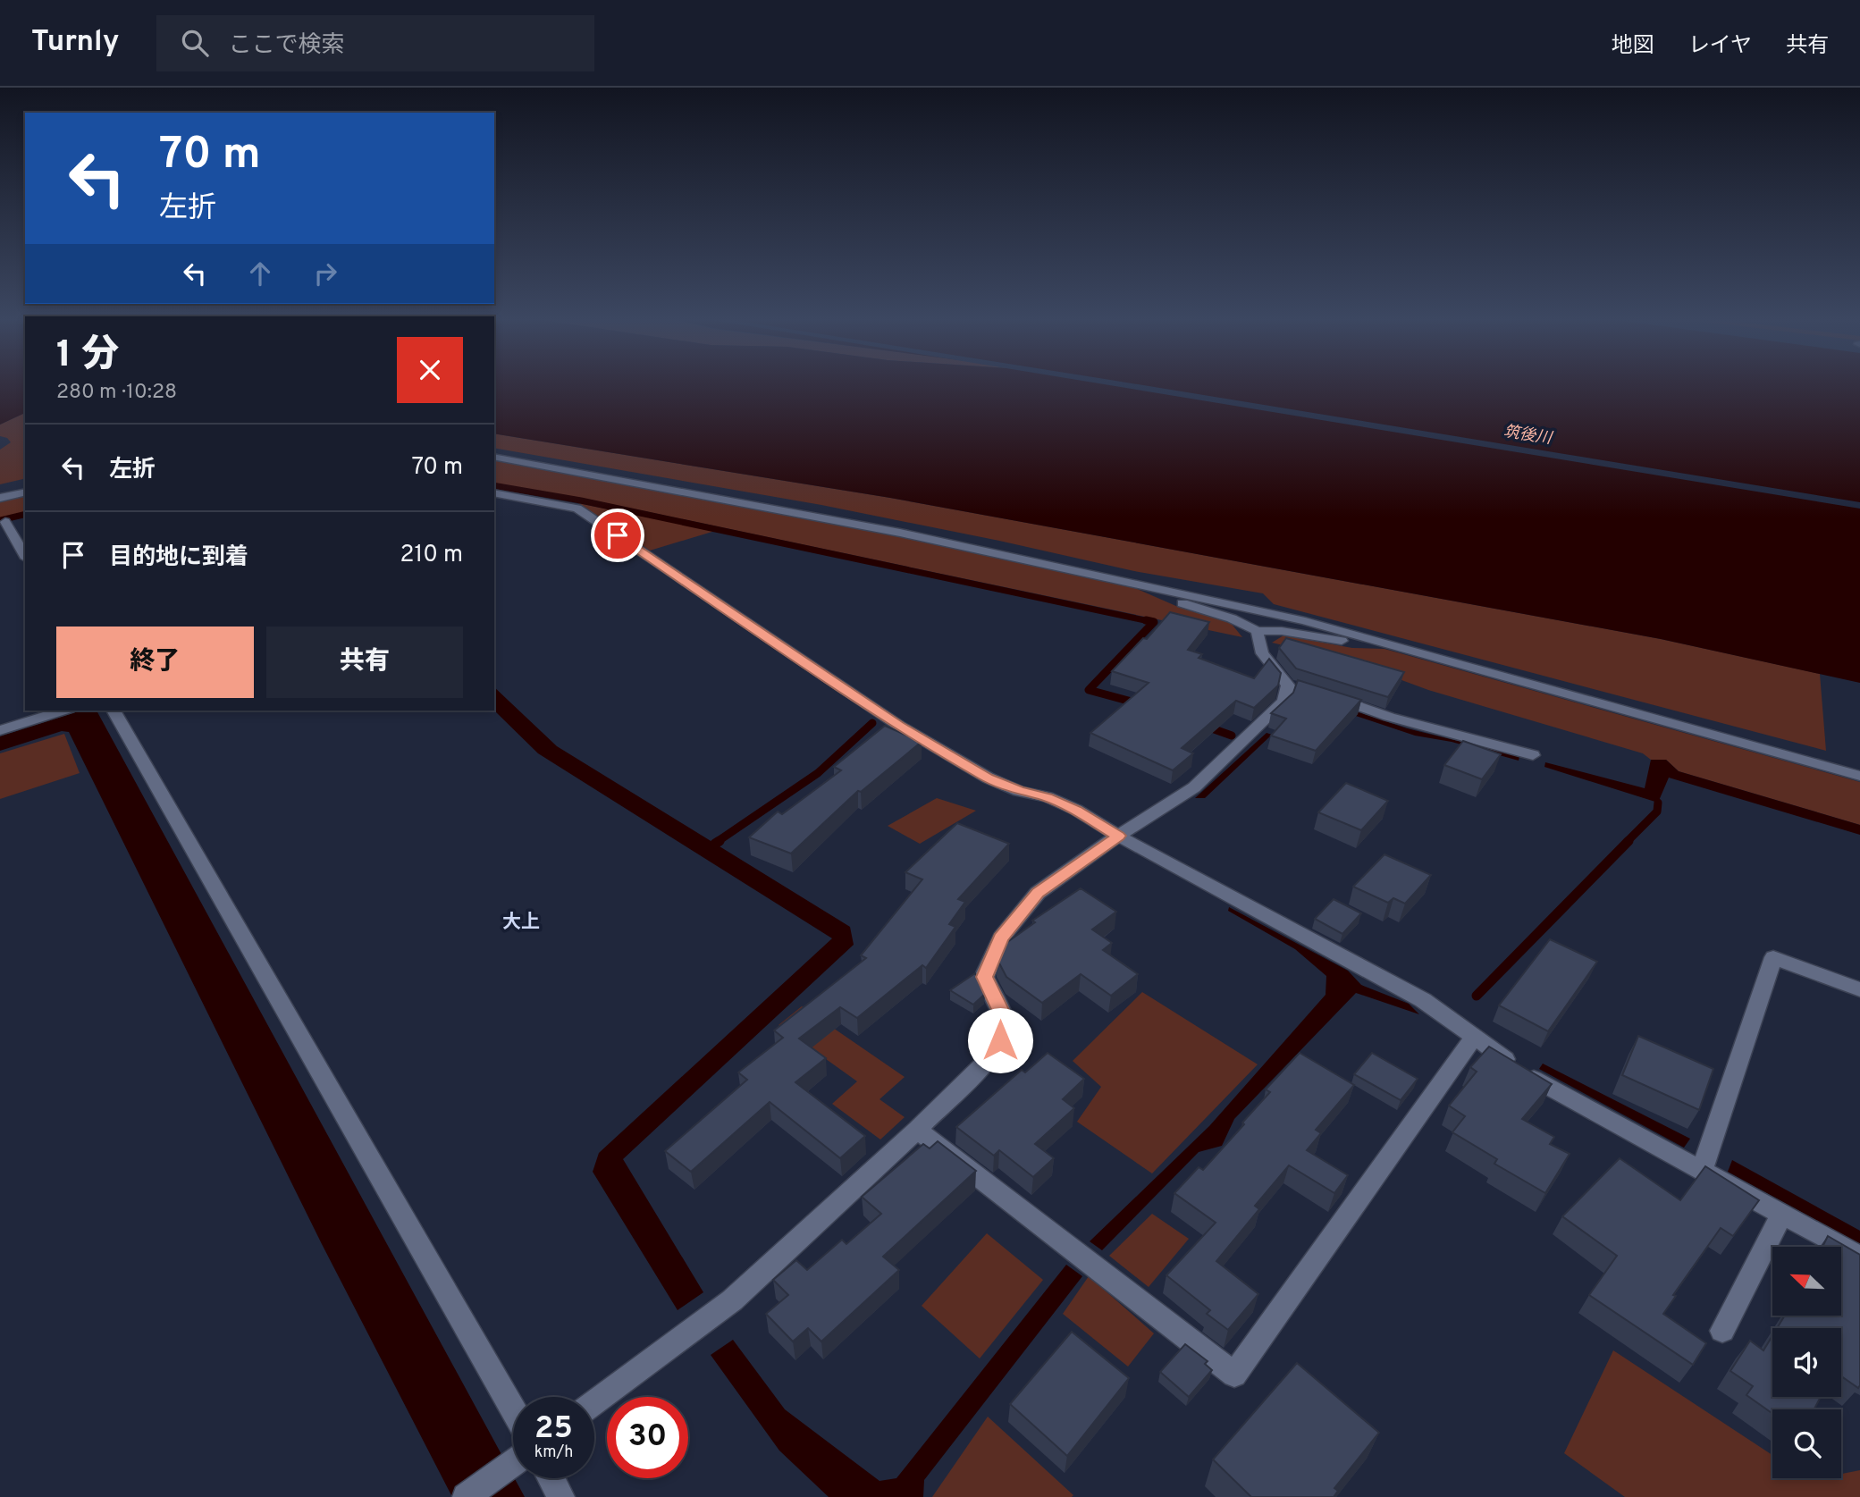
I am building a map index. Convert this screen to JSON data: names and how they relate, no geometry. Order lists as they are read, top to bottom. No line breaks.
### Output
{"districts":["大上"],"water":["筑後川"],"north":"top left","page":{"header":"Turnly","search":"ここで検索","nav":["地図","レイヤ","共有"],"turn":["70 m","左折"],"heading":["1 分","280 m · 10:28"],"list":[{"name":"左折","value":"70 m"},{"name":"目的地に到着","value":"210 m"}],"buttons":["終了","共有"],"speed":"25 km/h","limit":"30"}}
